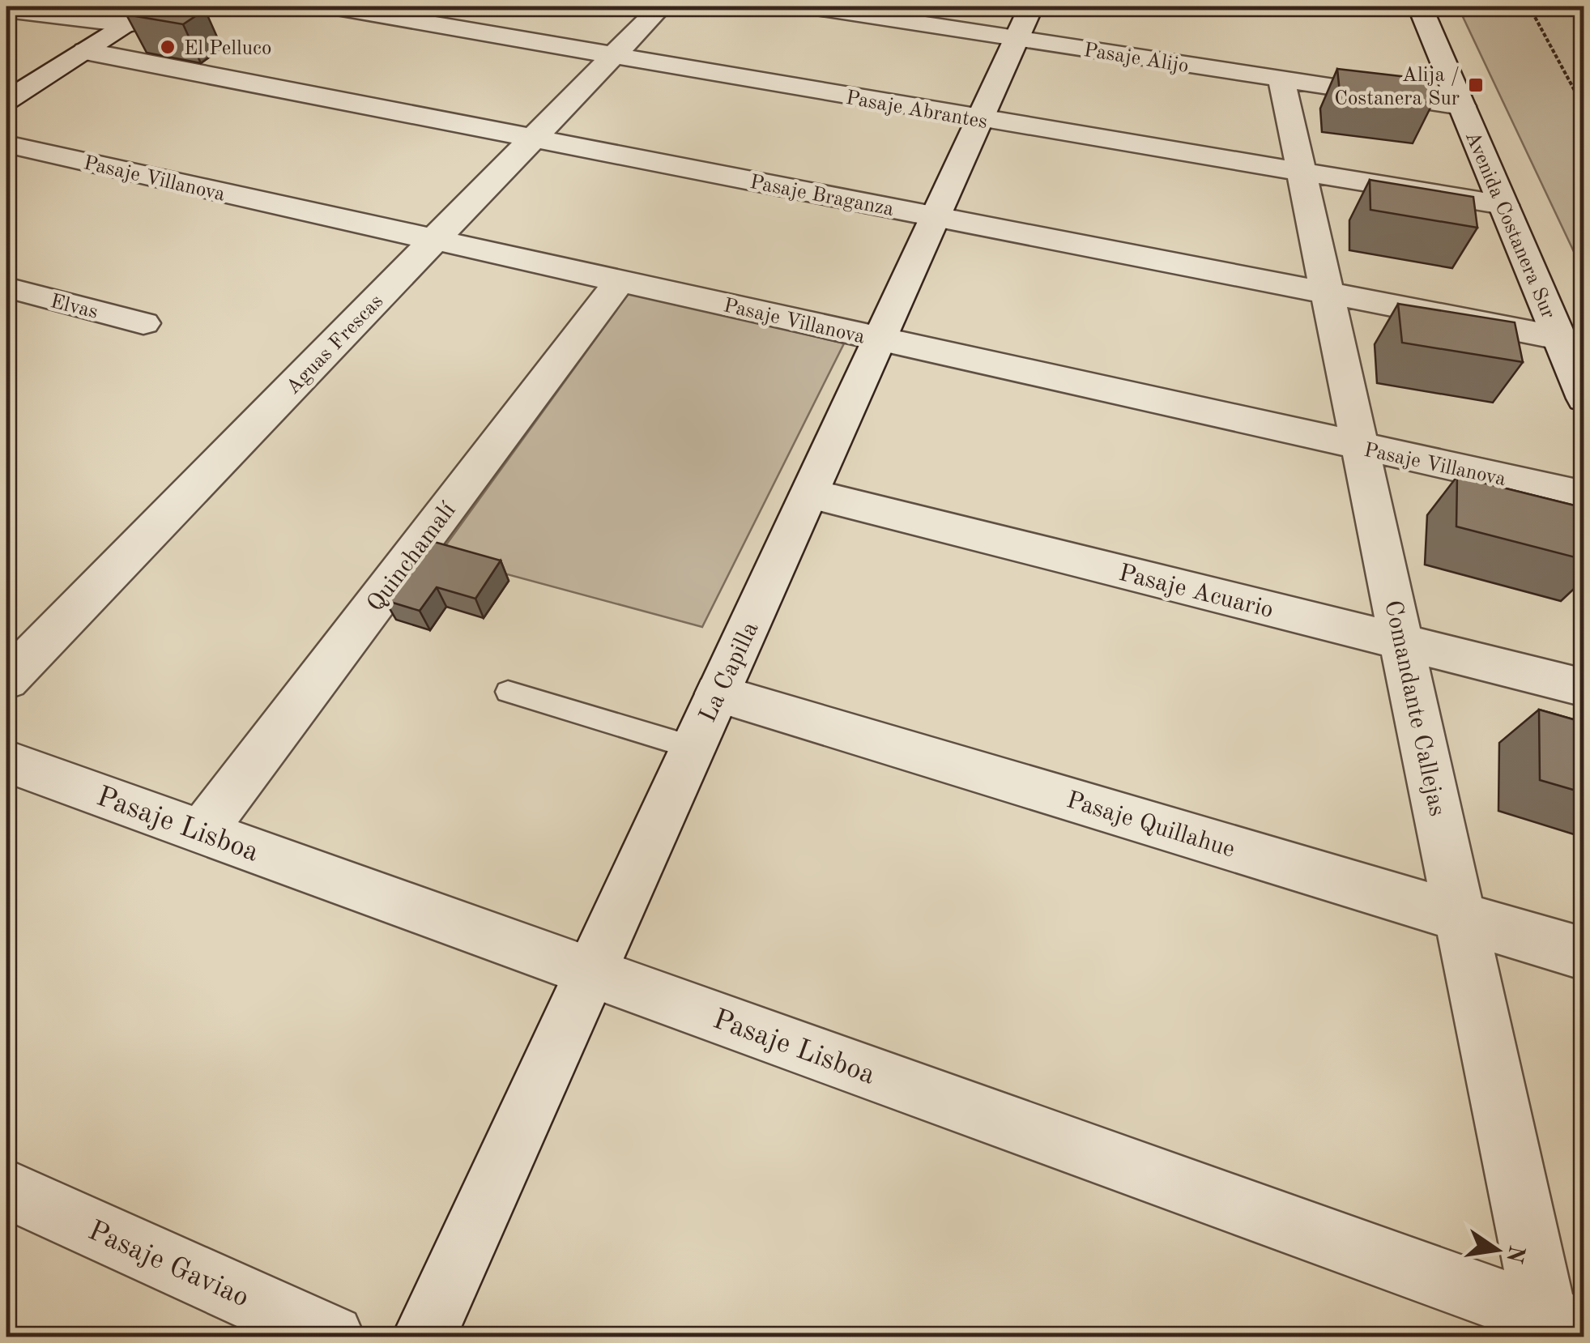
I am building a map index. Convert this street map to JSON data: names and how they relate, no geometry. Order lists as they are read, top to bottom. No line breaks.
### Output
{"streets":{"street":["Pasaje Alijo","Pasaje Abrantes","Pasaje Villanova","Pasaje Braganza","Avenida Costanera Sur","Elvas","Aguas Frescas","Quinchamalí","Pasaje Acuario","La Capilla","Comandante Callejas","Pasaje Lisboa","Pasaje Quillahue","Pasaje Gaviao"]},"crossings":[["Pasaje Alijo","Avenida Costanera Sur"],["Pasaje Alijo","La Capilla"],["Pasaje Alijo","Comandante Callejas"],["Pasaje Abrantes","Avenida Costanera Sur"],["Pasaje Abrantes","Aguas Frescas"],["Pasaje Abrantes","La Capilla"],["Pasaje Abrantes","Comandante Callejas"],["Pasaje Villanova","Aguas Frescas"],["Pasaje Villanova","Quinchamalí"],["Pasaje Villanova","La Capilla"],["Pasaje Villanova","Comandante Callejas"],["Pasaje Braganza","Avenida Costanera Sur"],["Pasaje Braganza","Aguas Frescas"],["Pasaje Braganza","La Capilla"],["Pasaje Braganza","Comandante Callejas"],["Quinchamalí","Pasaje Lisboa"],["Pasaje Acuario","La Capilla"],["Pasaje Acuario","Comandante Callejas"],["La Capilla","Pasaje Lisboa"],["La Capilla","Pasaje Quillahue"],["Comandante Callejas","Pasaje Lisboa"],["Comandante Callejas","Pasaje Quillahue"]],"places":{"other":["El Pelluco"],"transit":["Alija / Costanera Sur"]},"north":"right"}
